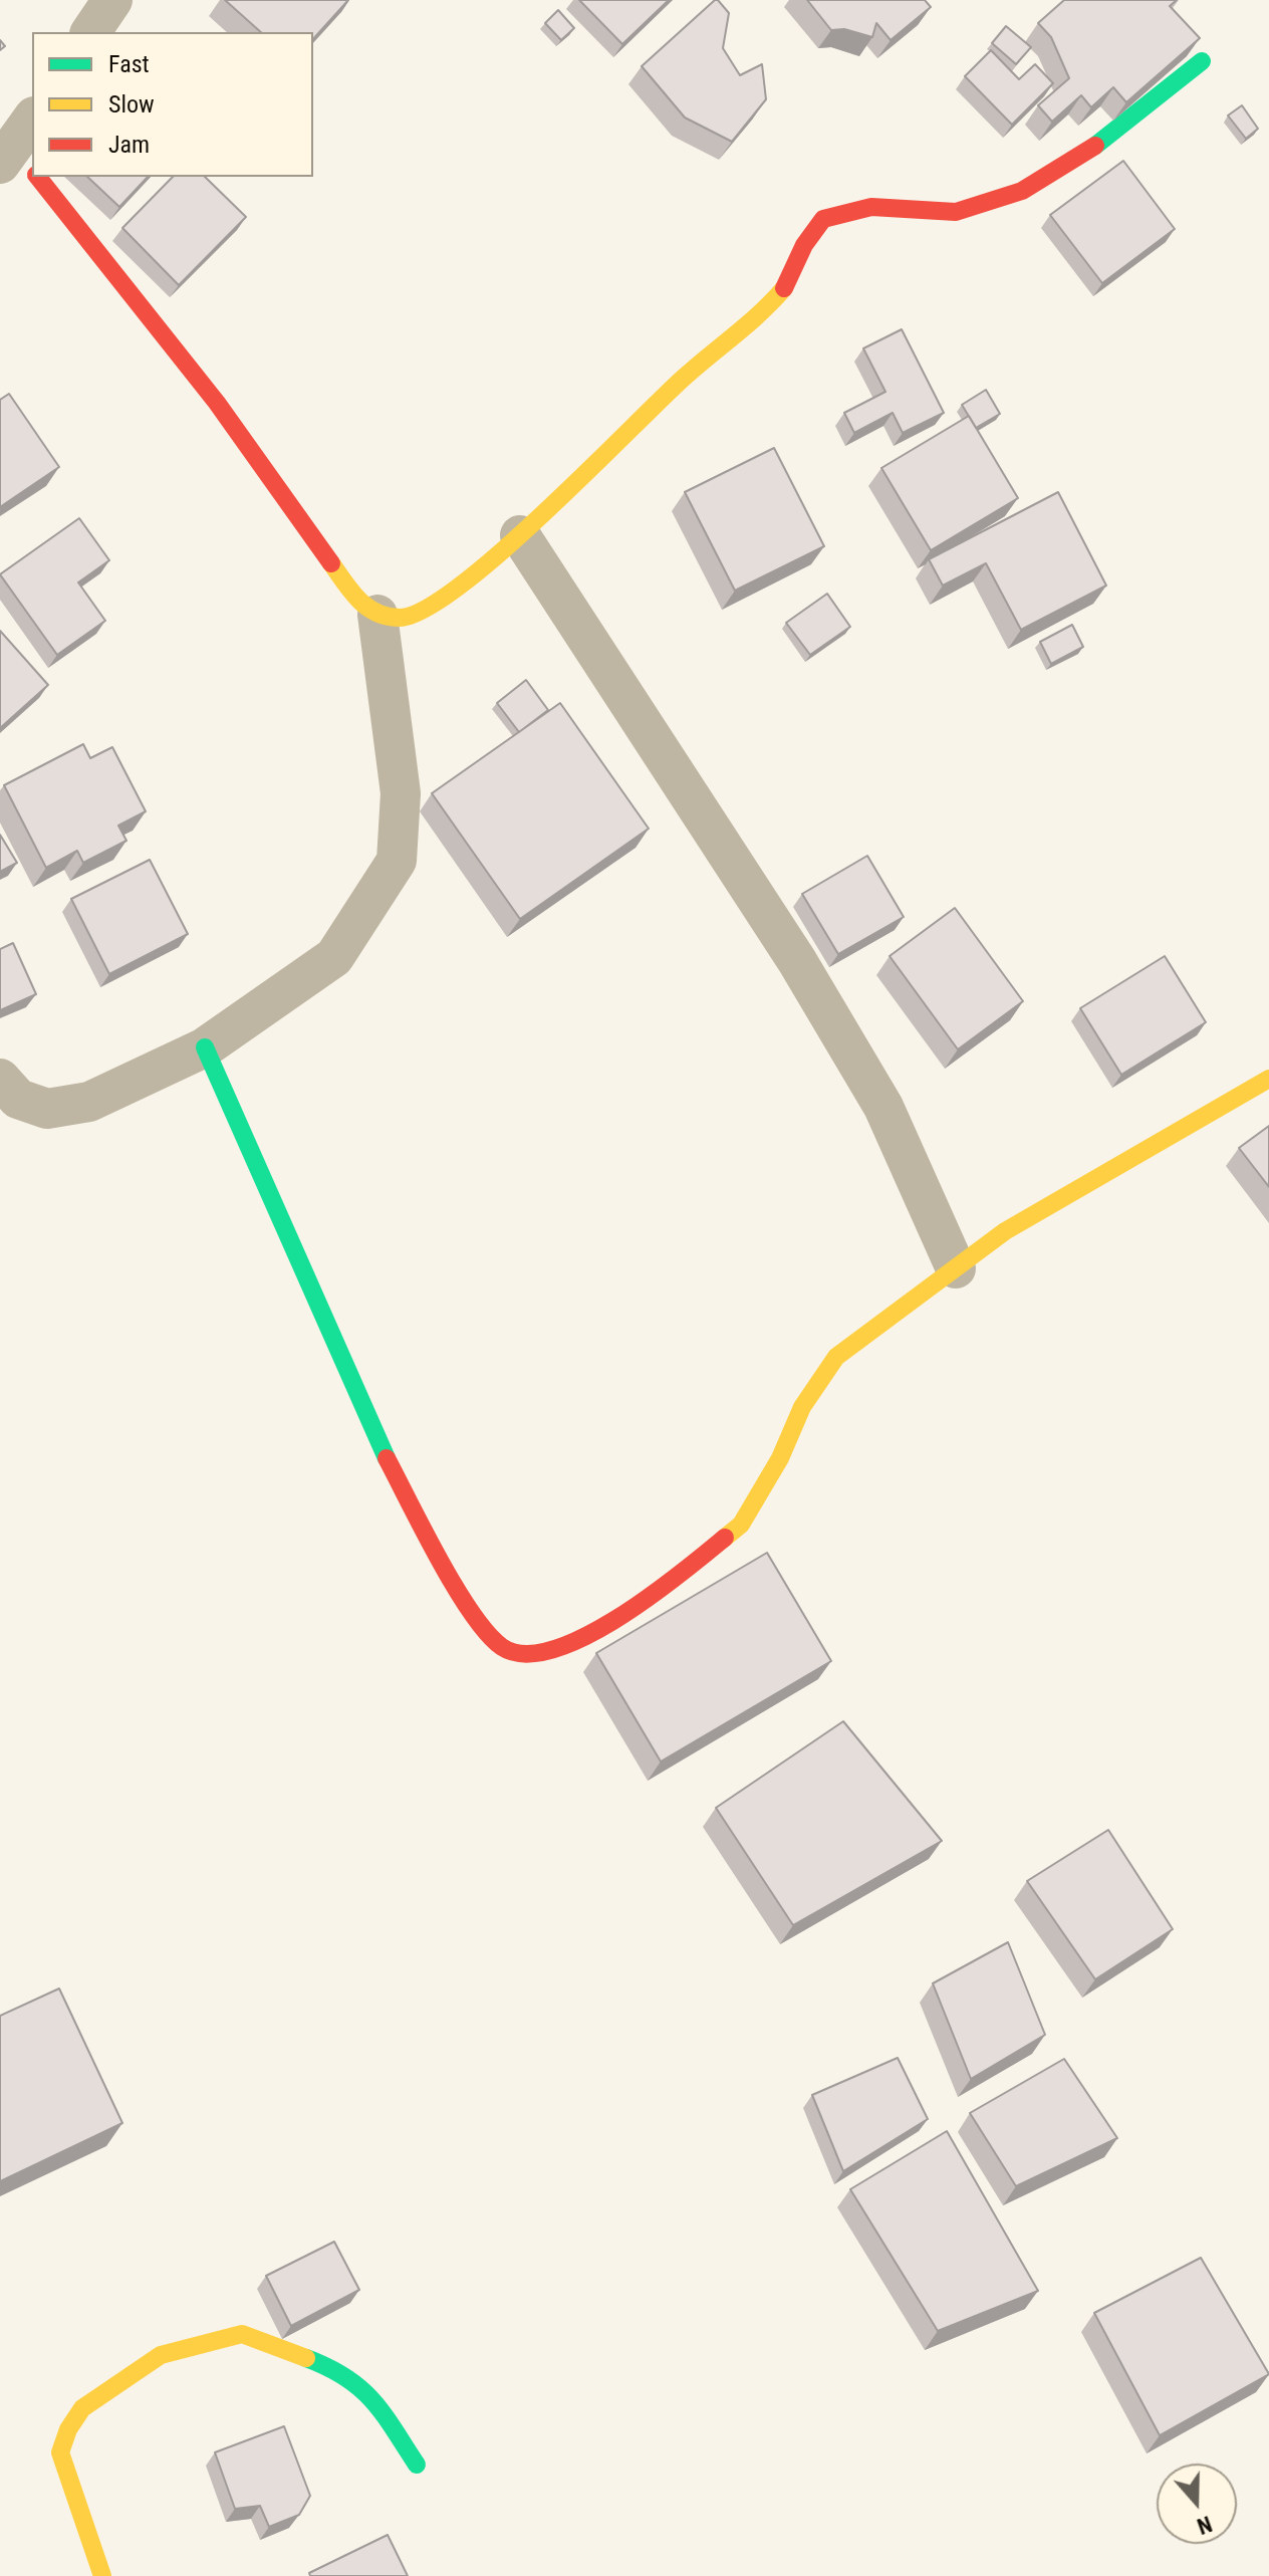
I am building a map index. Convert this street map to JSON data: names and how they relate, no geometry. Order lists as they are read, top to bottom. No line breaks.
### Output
{"legend":["Fast","Slow","Jam"],"north":"bottom"}
